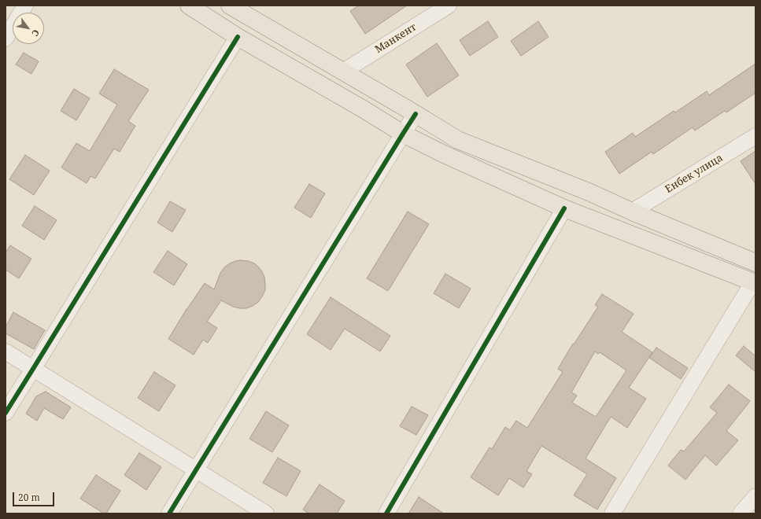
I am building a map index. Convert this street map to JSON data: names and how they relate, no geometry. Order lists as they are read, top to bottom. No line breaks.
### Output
{"streets":{"street":["Манкент","Енбек улица"]},"scale_bar":"20 m","north":"bottom right"}
